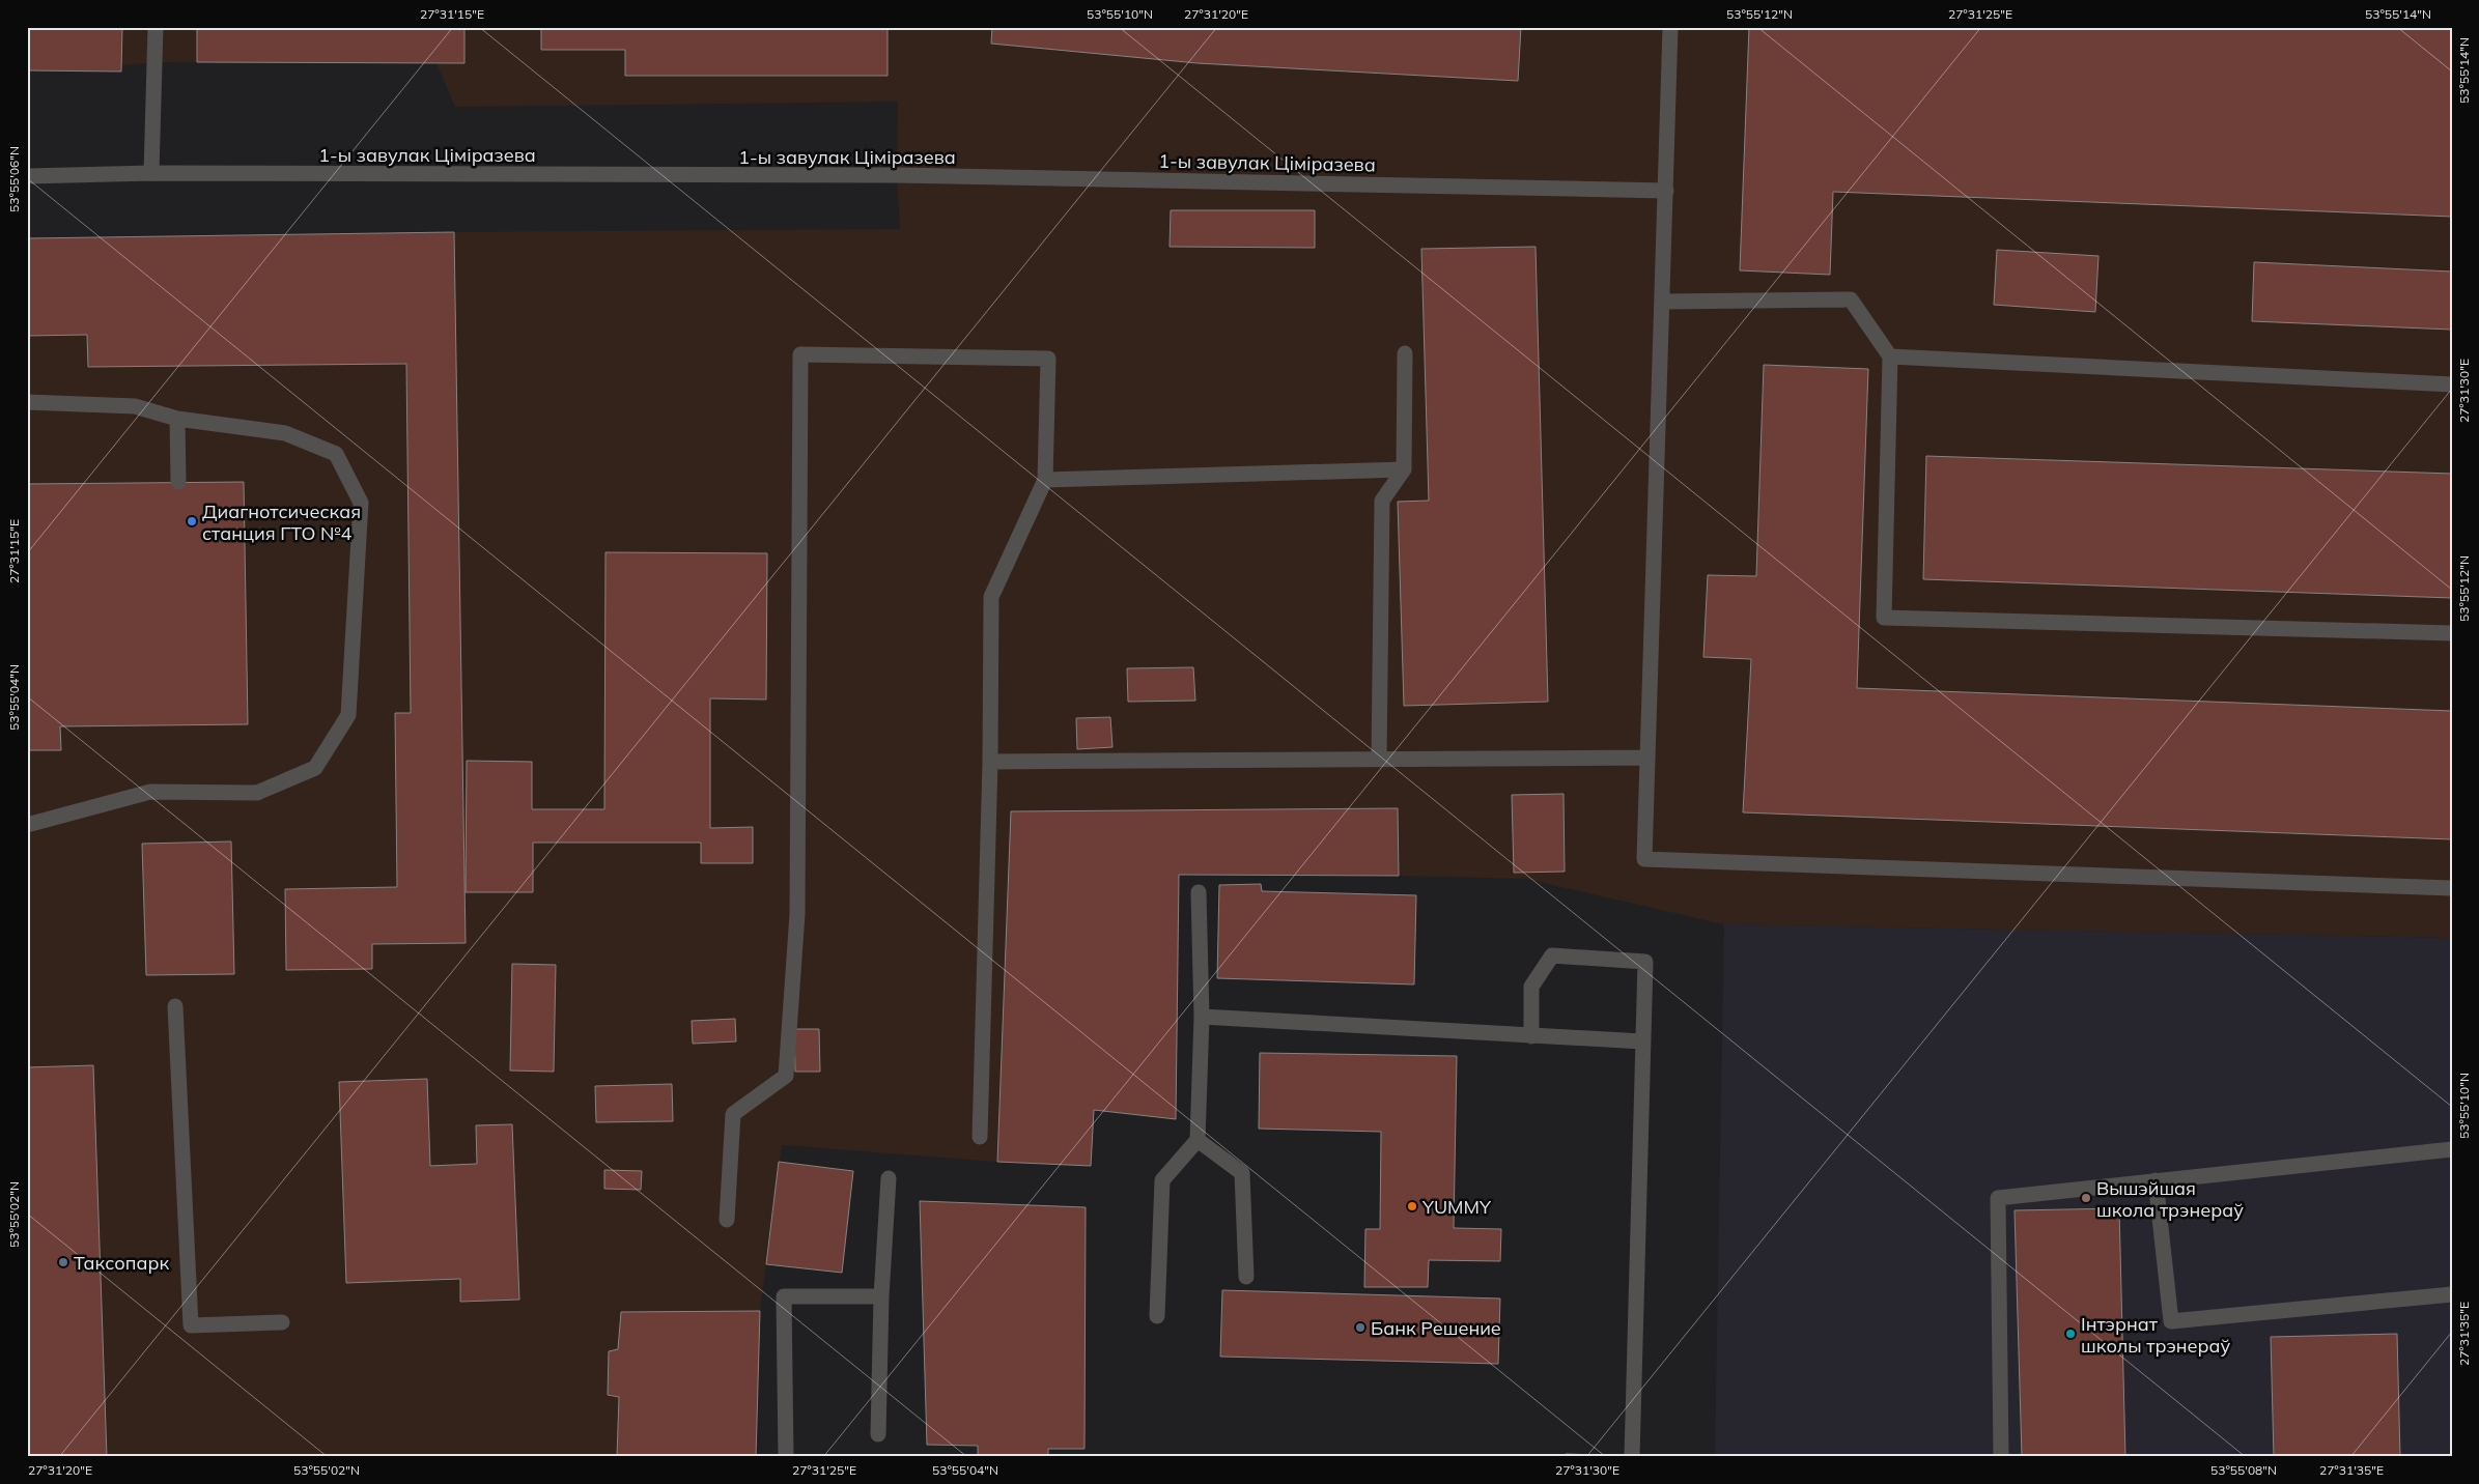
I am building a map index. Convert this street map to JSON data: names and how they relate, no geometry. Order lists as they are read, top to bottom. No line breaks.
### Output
{"streets":{"street":["1-ы завулак Ціміразева"]},"places":["Диагнотсическая станция ГТО №4","Вышэйшая школа трэнераў","YUMMY","Таксопарк","Банк Решение","Інтэрнат школы трэнераў"],"coordinates":["27°31'15\"E","53°55'10\"N","27°31'20\"E","53°55'12\"N","27°31'25\"E","53°55'14\"N","53°55'06\"N","27°31'30\"E","53°55'04\"N","53°55'02\"N","27°31'35\"E","53°55'08\"N"]}
